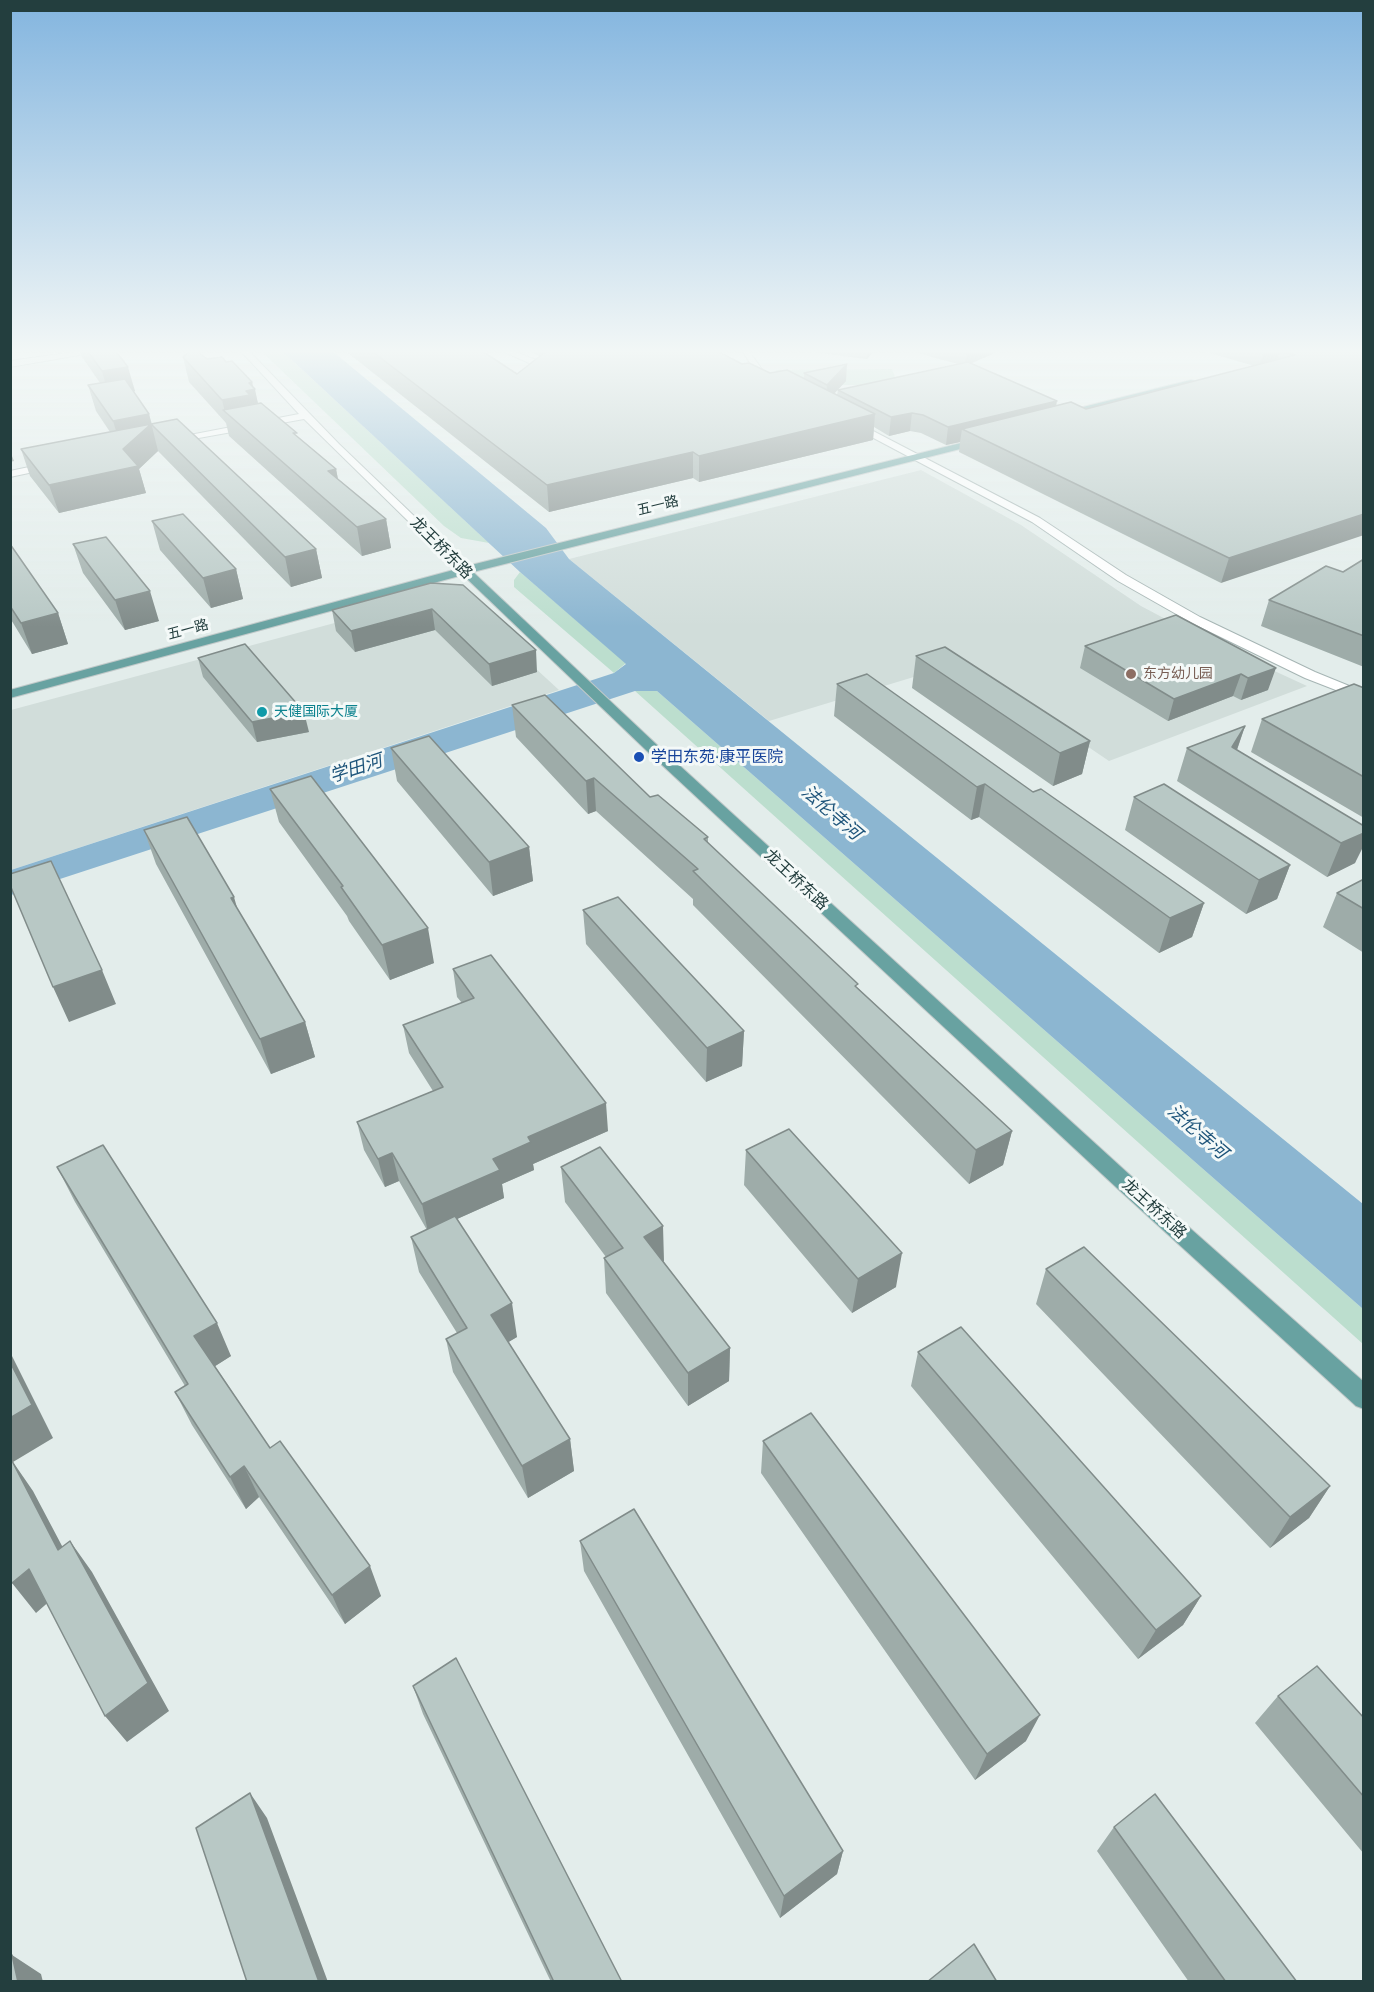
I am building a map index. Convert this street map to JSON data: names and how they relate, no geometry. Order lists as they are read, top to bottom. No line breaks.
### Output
{"streets":{"main road":["五一路","龙王桥东路"]},"crossings":[["五一路","龙王桥东路"]],"water":["学田河","法伦寺河"],"places":["东方幼儿园","天健国际大厦","学田东苑·康平医院"]}
